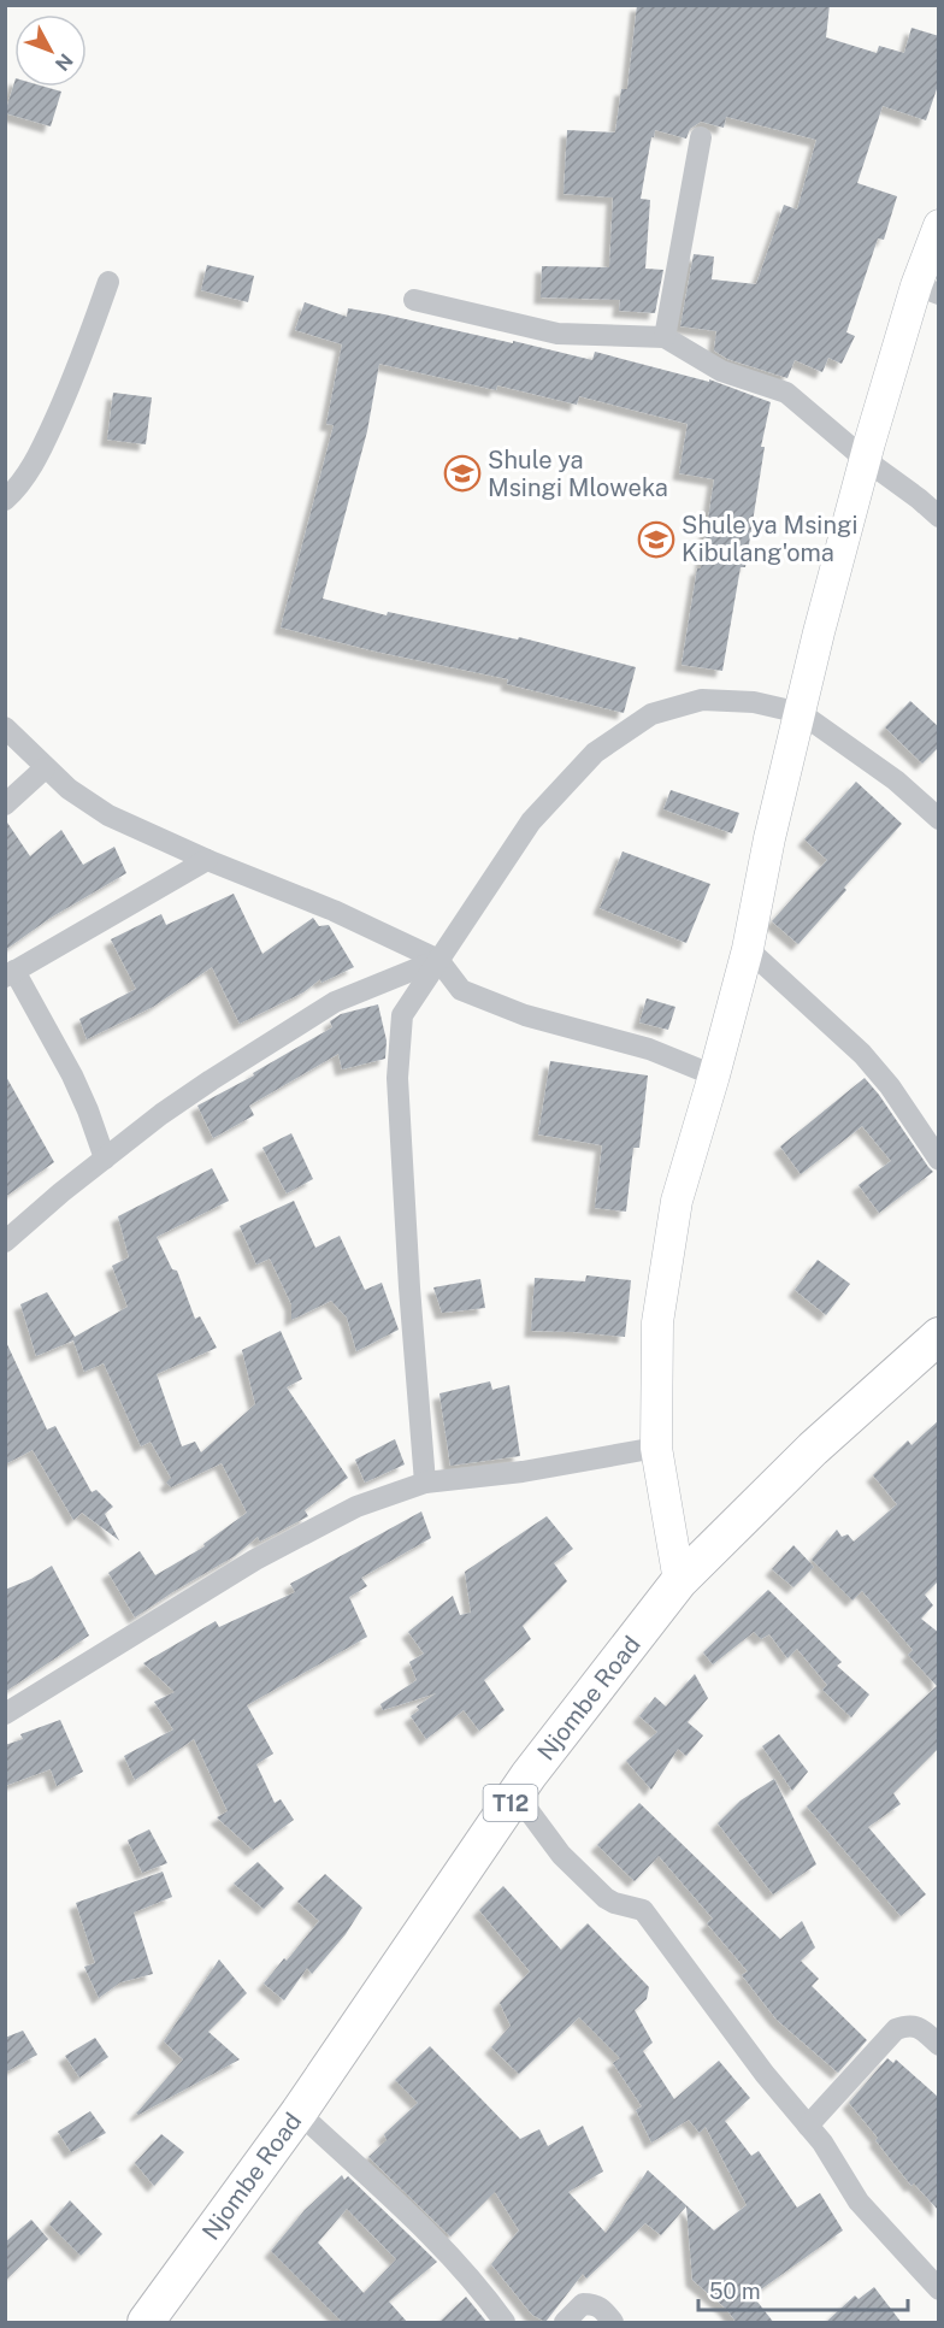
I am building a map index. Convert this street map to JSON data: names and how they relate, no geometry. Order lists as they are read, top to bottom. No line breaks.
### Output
{"streets":{"highway":["Njombe Road","T12"]},"places":{"school or university":["Shule ya Msingi Mloweka","Shule ya Msingi Kibulang'oma"]},"scale_bar":"50 m","north":"bottom right"}
